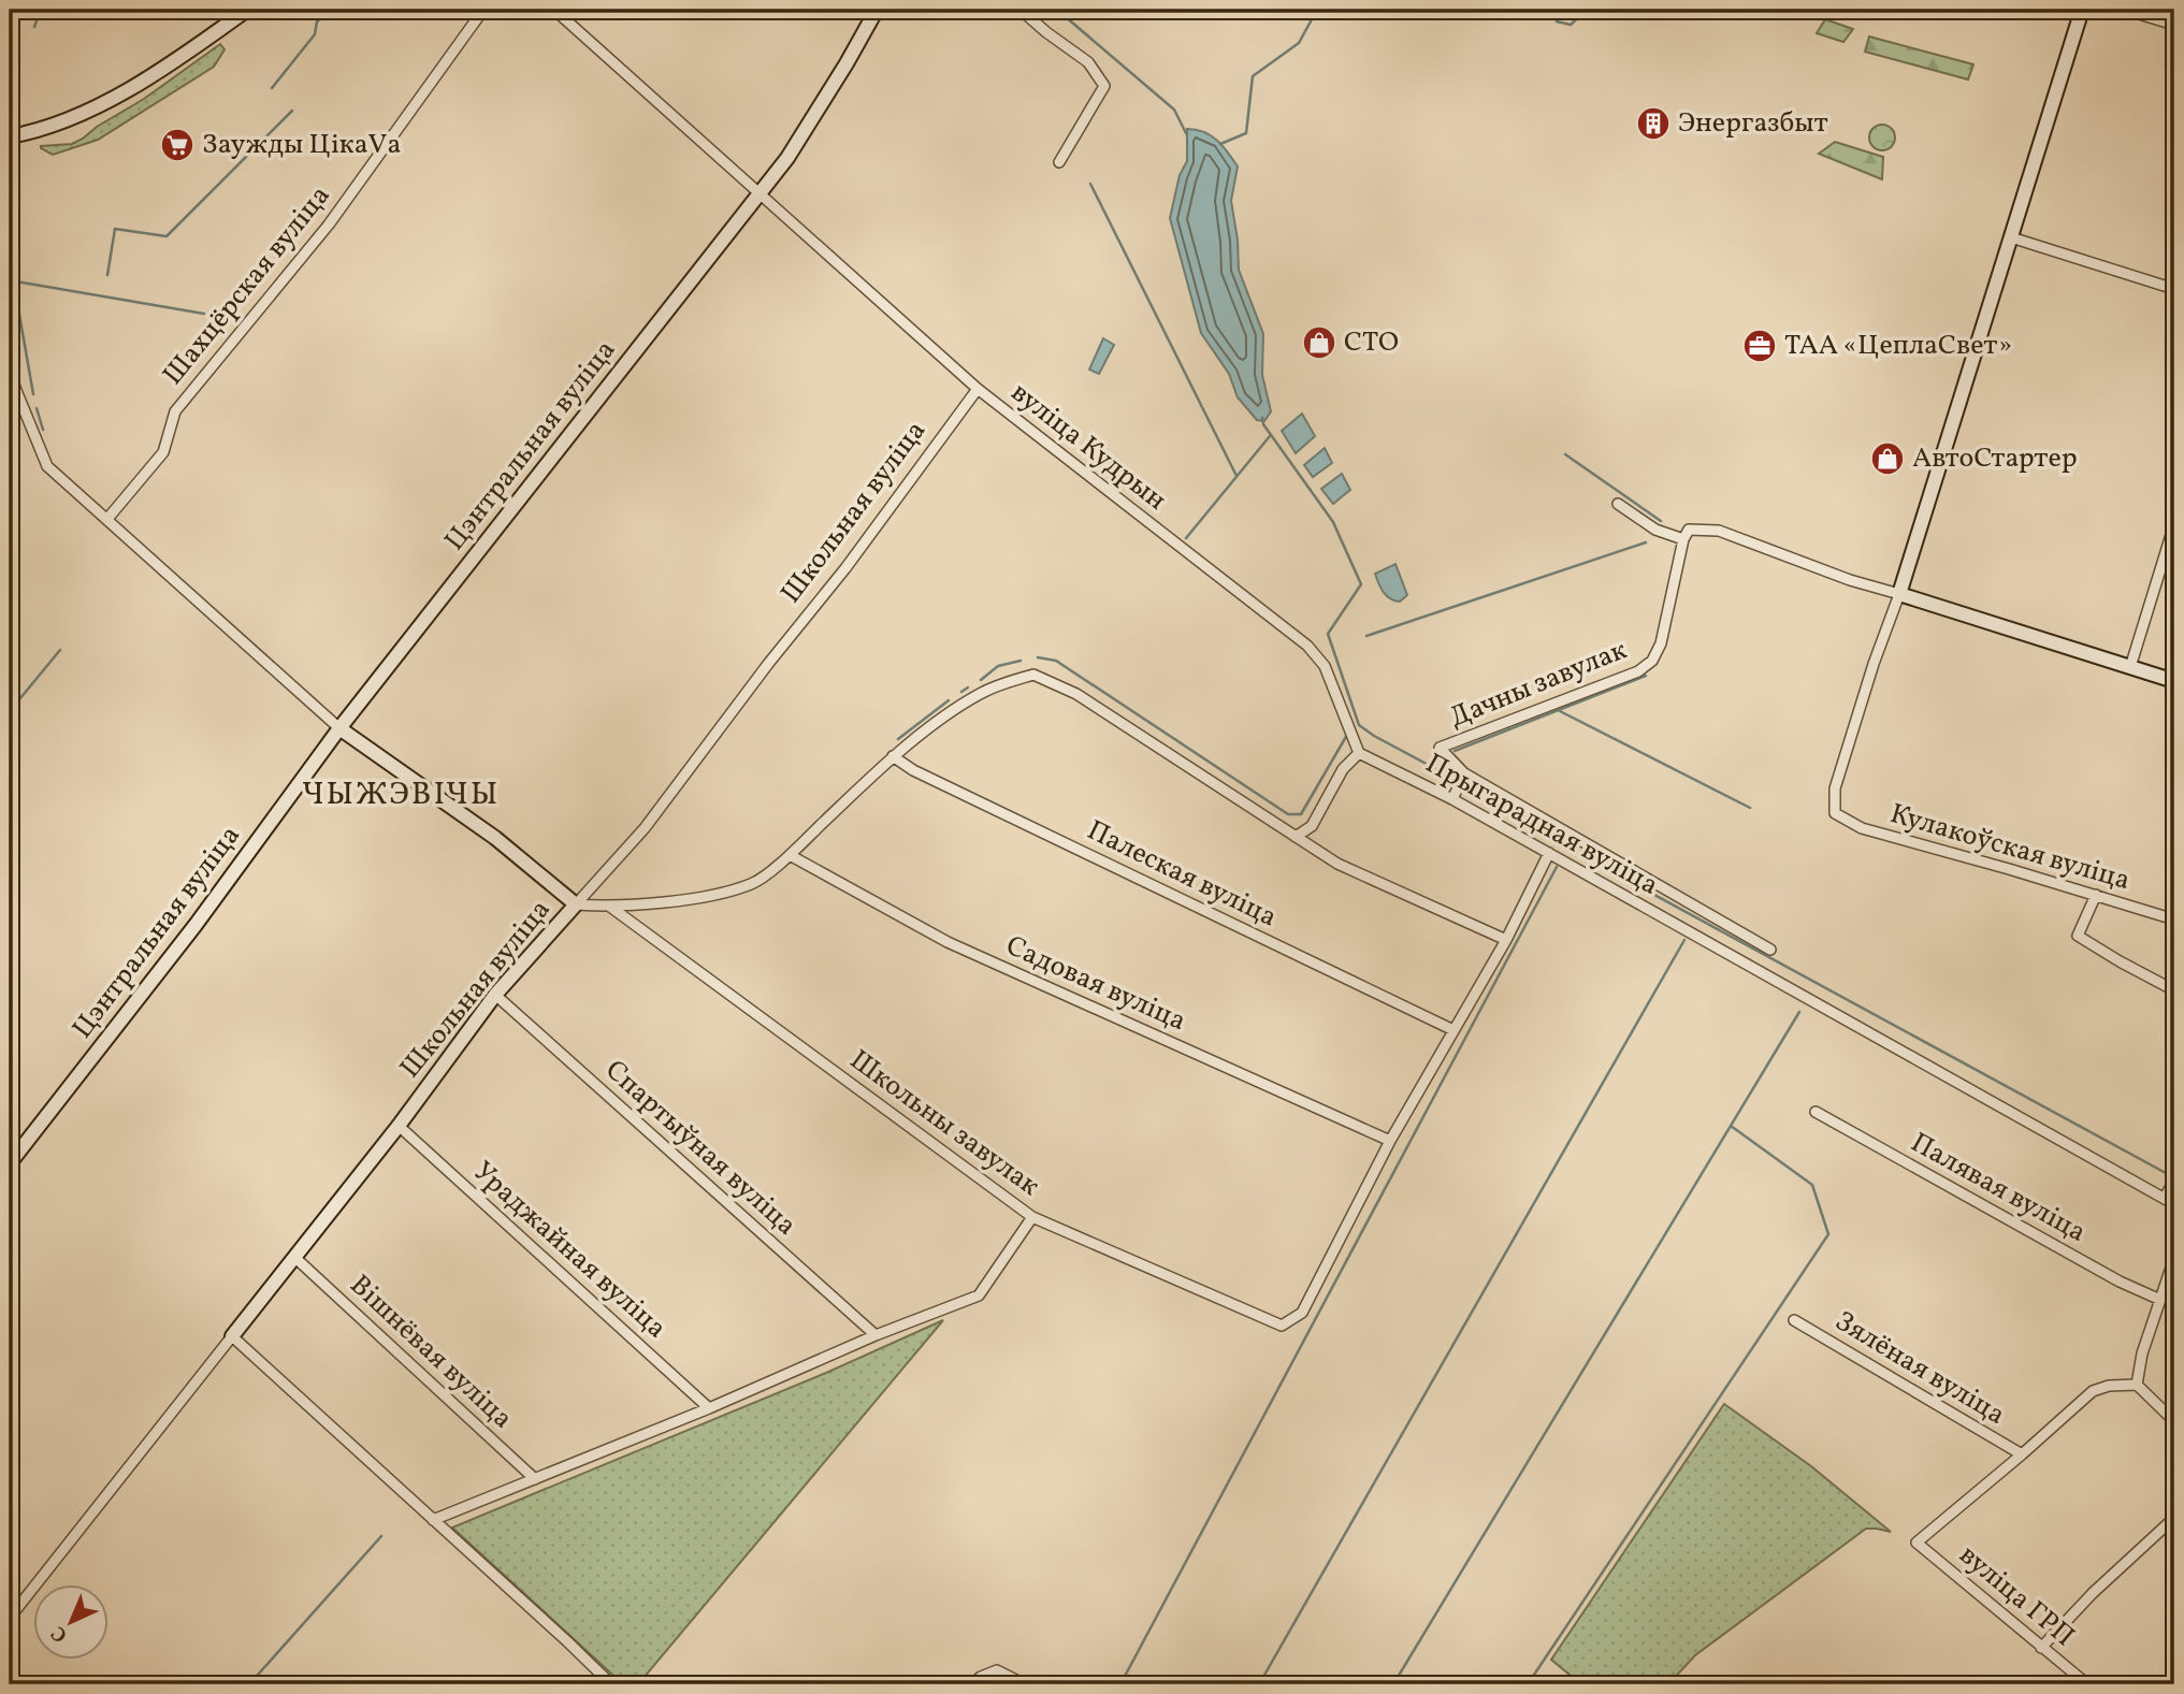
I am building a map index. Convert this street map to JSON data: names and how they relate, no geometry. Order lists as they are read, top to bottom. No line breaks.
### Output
{"streets":{"street":["Шахцёрская вуліца","Цэнтральная вуліца","вуліца Кудрын","Школьная вуліца","Дачны завулак","Прыгарадная вуліца","Кулакоўская вуліца","Палеская вуліца","Садовая вуліца","Школьны завулак","Спартыўная вуліца","Палявая вуліца","Ураджайная вуліца","Вішнёвая вуліца","Зялёная вуліца","вуліца ГРП"]},"crossings":[["Цэнтральная вуліца","вуліца Кудрын"],["вуліца Кудрын","Школьная вуліца"],["вуліца Кудрын","Прыгарадная вуліца"],["Школьная вуліца","Спартыўная вуліца"],["Школьная вуліца","Ураджайная вуліца"],["Школьная вуліца","Вішнёвая вуліца"],["Садовая вуліца","Школьны завулак"],["Зялёная вуліца","вуліца ГРП"]],"districts":["ЧЫЖЭВІЧЫ"],"places":{"building":["Энергазбыт"],"supermarket":["Заужды ЦікаVа"],"shop":["СТО","АвтоСтартер"],"office":["ТАА «ЦеплаСвет»"]},"north":"bottom left"}
